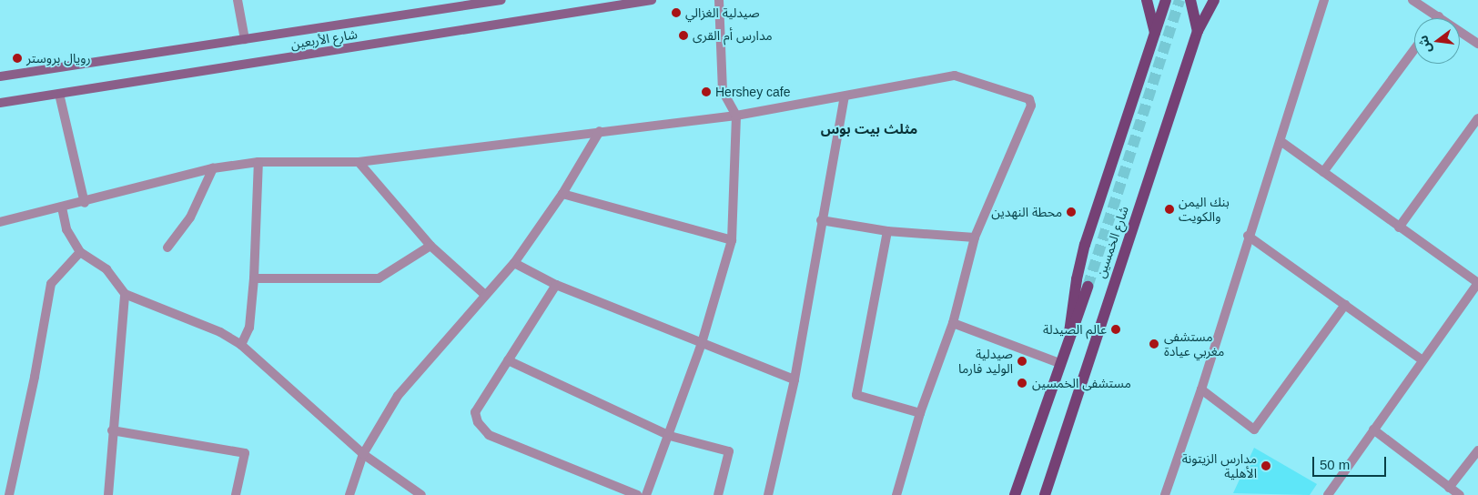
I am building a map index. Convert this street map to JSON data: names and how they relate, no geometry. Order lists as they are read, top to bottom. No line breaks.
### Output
{"streets":{"main road":["شارع الأربعين","شارع الخمسين"]},"districts":["مثلث بيت بوس"],"places":["صيدلية الغزالي","مدارس أم القرى","رويال بروستر","Hershey cafe","بنك اليمن والكويت","محطة النهدين","عالم الصيدلة","مستشفى مغربي عيادة","صيدلية الوليد فارما","مستشفى الخمسين","مدارس الزيتونة الأهلية"],"scale_bar":"50 m","north":"left"}
